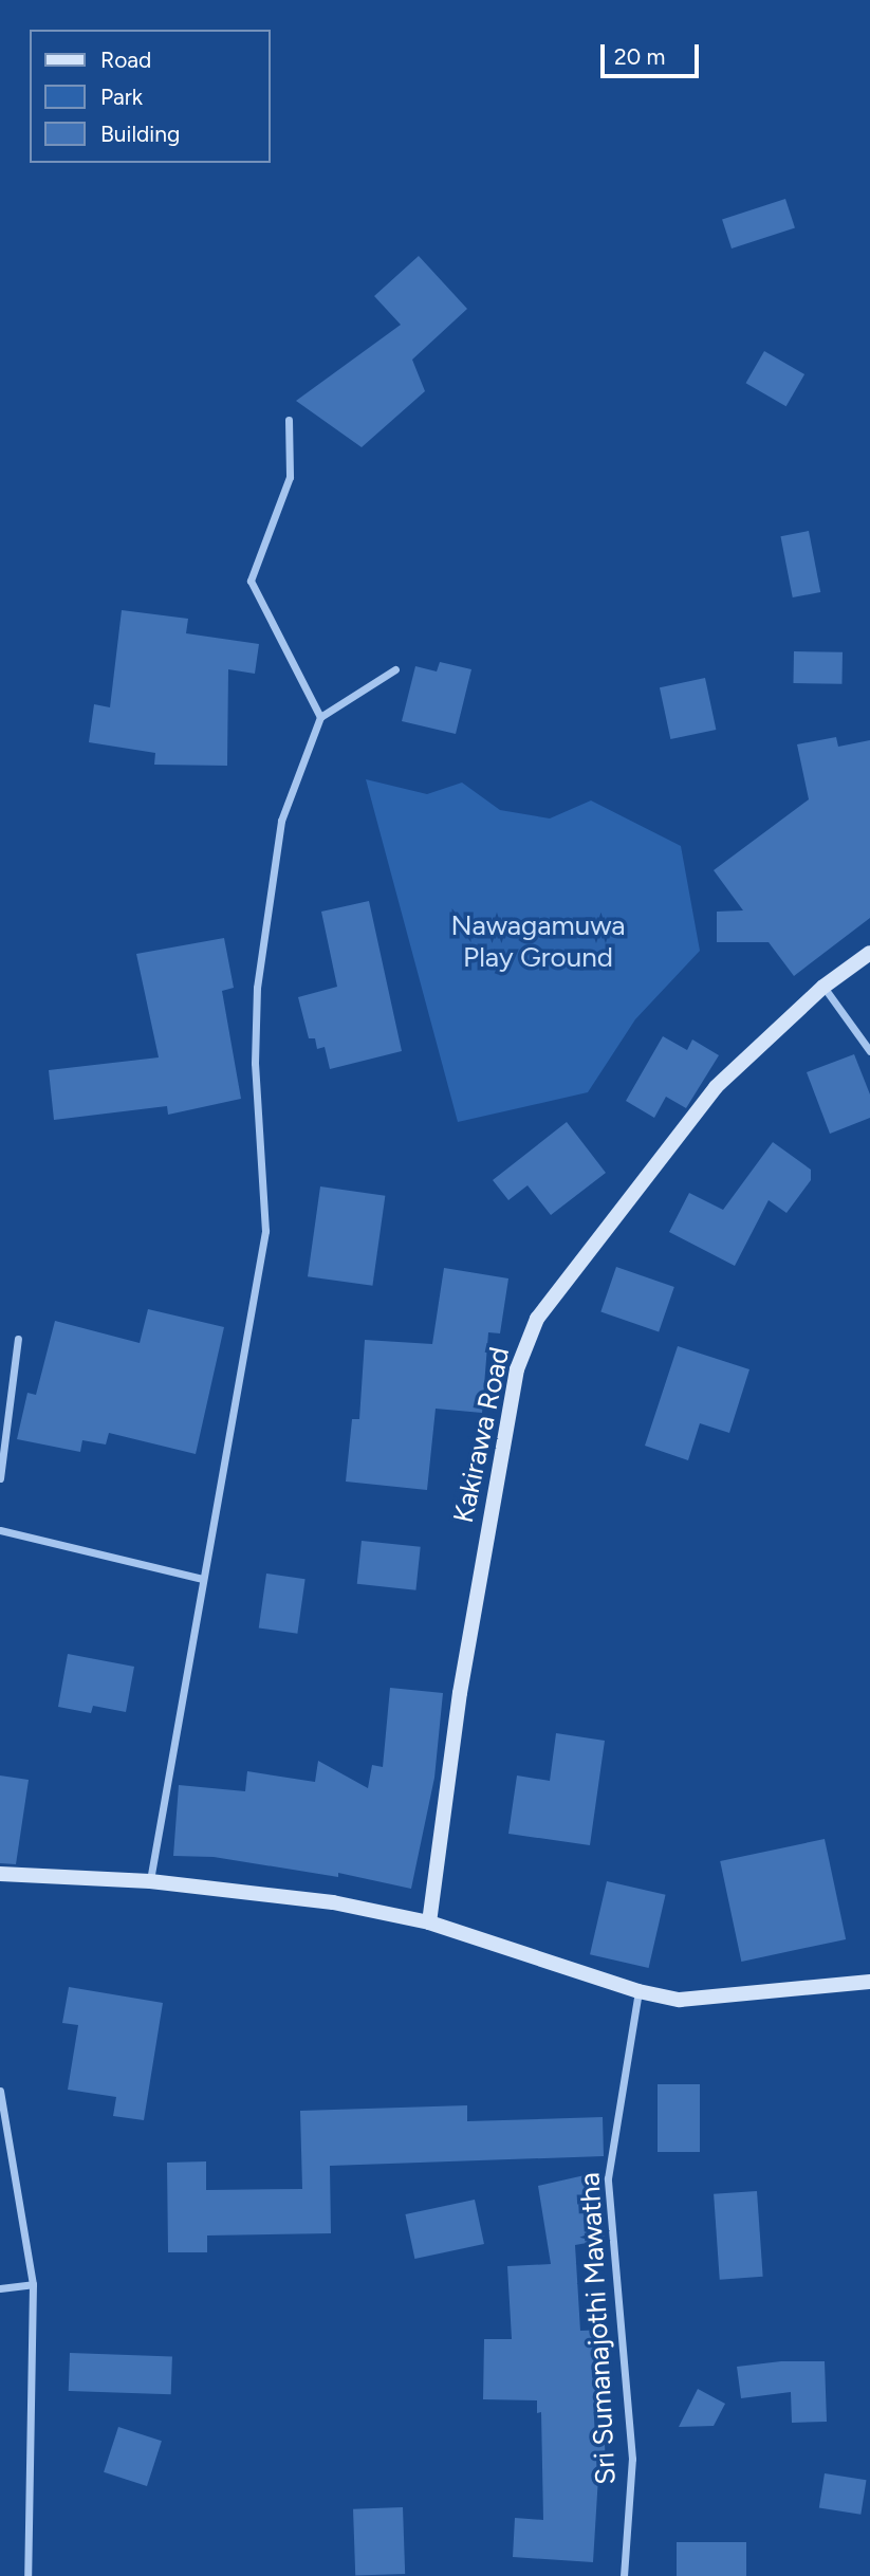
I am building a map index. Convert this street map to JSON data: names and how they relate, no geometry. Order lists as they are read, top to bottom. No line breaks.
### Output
{"streets":{"street":["Kakirawa Road","Sri Sumanajothi Mawatha"]},"parks":["Nawagamuwa Play Ground"],"legend":["Road","Park","Building"],"scale_bar":"20 m"}
